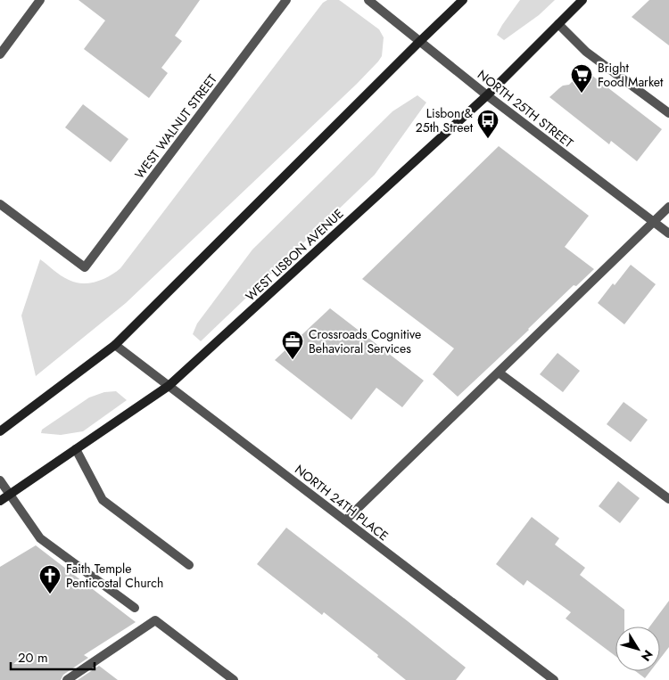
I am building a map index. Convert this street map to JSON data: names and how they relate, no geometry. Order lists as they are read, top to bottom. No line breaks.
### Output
{"streets":{"main road":["WEST LISBON AVENUE"],"street":["NORTH 25TH STREET","WEST WALNUT STREET","NORTH 24TH PLACE"]},"crossings":[["NORTH 25TH STREET","WEST LISBON AVENUE"],["WEST LISBON AVENUE","NORTH 24TH PLACE"]],"places":{"supermarket":["Bright Food Market"],"bus stop":["Lisbon & 25th Street"],"office":["Crossroads Cognitive Behavioral Services"],"church":["Faith Temple Penticostal Church"]},"scale_bar":"20 m","north":"bottom right"}
